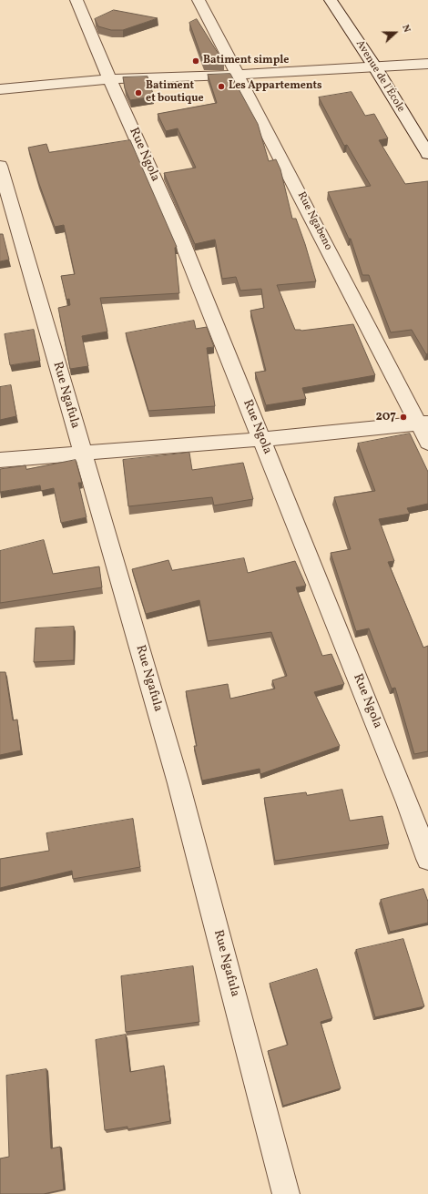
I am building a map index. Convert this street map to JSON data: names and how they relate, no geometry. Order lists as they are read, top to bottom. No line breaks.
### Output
{"streets":{"street":["Avenue de l'École","Rue Ngola","Rue Ngabeno","Rue Ngafula"]},"places":["Batiment simple","Les Appartements","Batiment et boutique","207"],"north":"right"}
